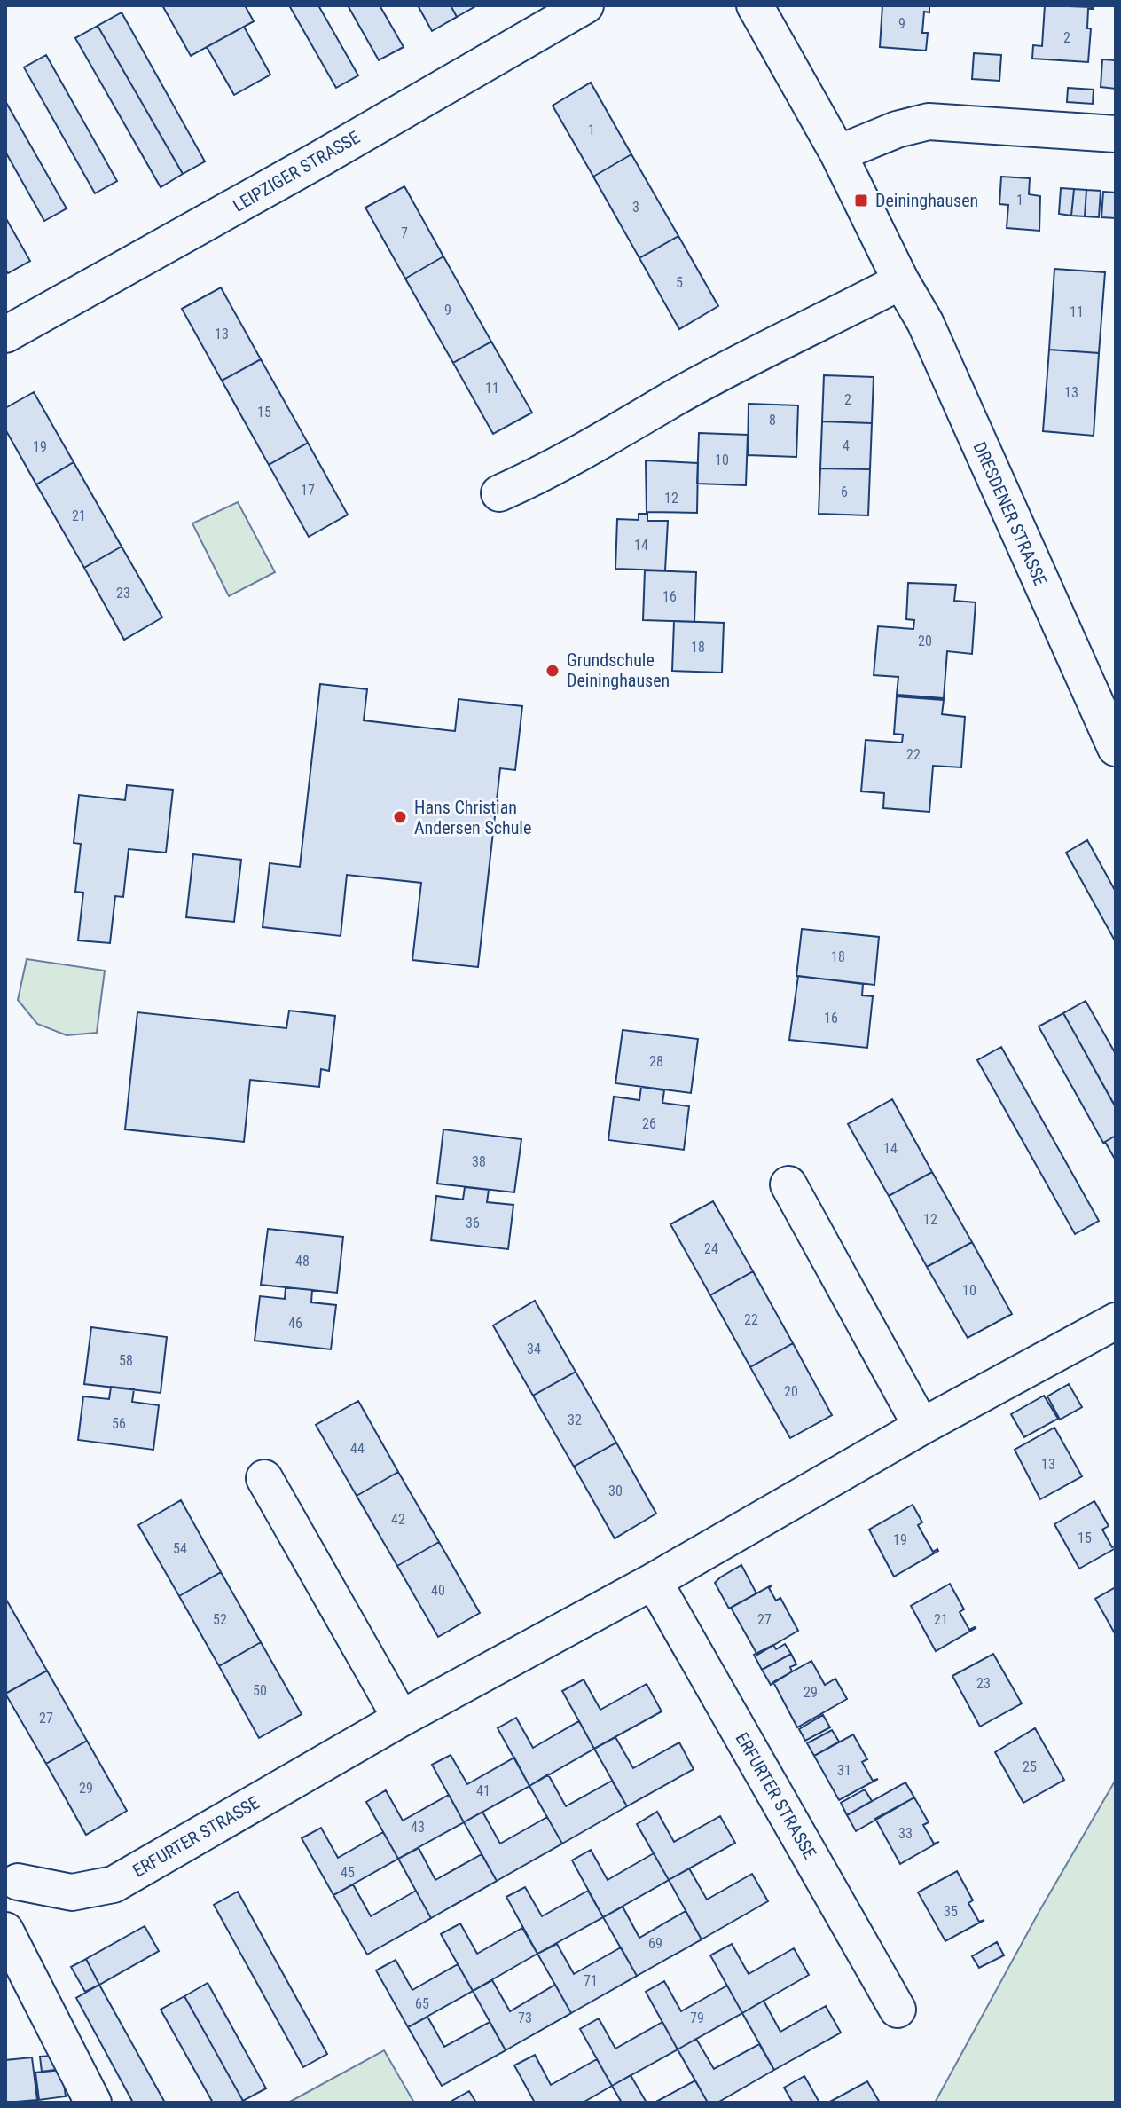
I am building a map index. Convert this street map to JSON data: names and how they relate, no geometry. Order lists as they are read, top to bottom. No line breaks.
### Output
{"streets":{"street":["LEIPZIGER STRASSE","DRESDENER STRASSE","ERFURTER STRASSE"]},"places":{"transit":["Deininghausen"],"other":["Grundschule Deininghausen","Hans Christian Andersen Schule"]},"house_numbers":["9","2","1","1","3","7","5","9","11","13","11","13","2","15","8","4","19","10","17","6","12","21","14","23","16","20","18","22","18","16","28","26","14","38","12","36","24","48","10","22","46","34","58","20","32","56","44","13","30","42","15","19","54","40","52","27","21","23","50","29","27","25","31","29","41","43","33","45","35","69","71","65","73","79"]}
